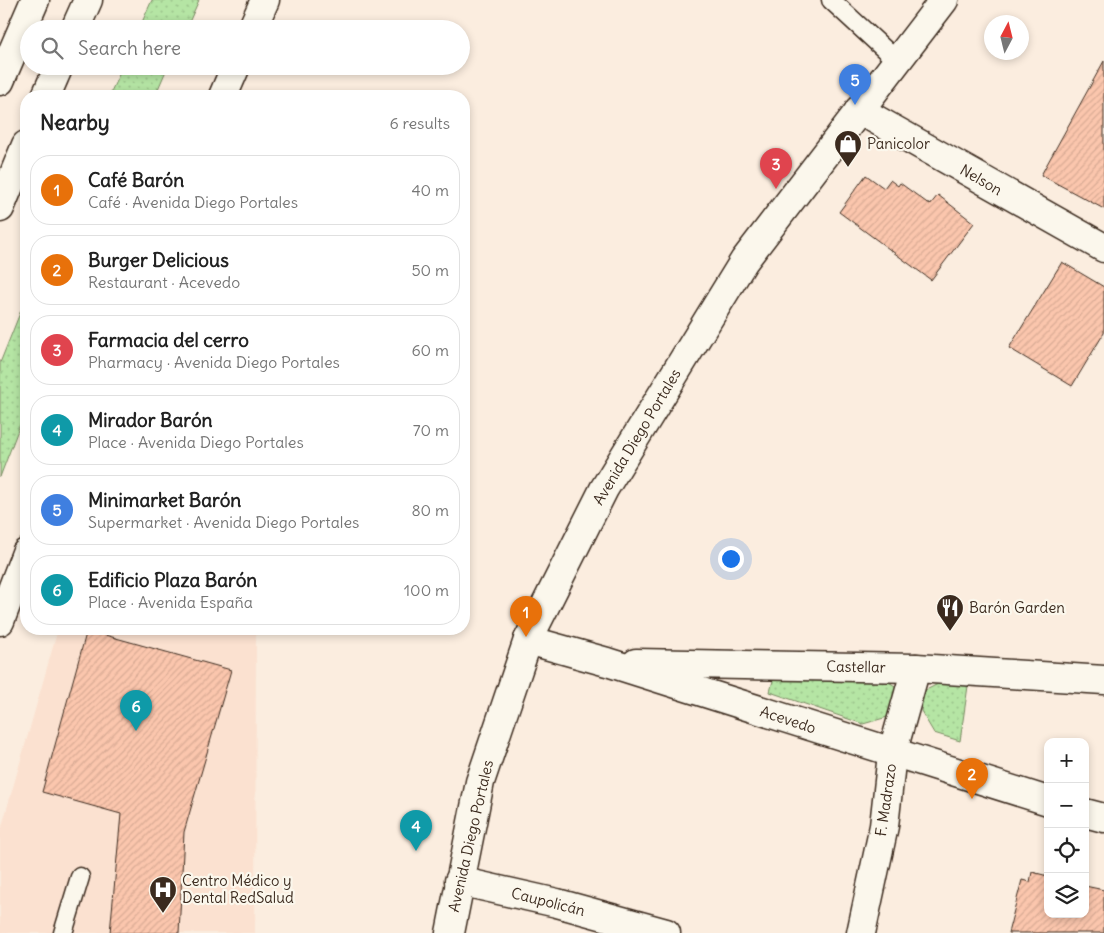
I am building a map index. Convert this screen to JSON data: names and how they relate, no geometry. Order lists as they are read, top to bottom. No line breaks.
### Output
{"streets":{"street":["Nelson","Avenida Diego Portales","Castellar","Acevedo","F. Madrazo","Caupolicán"]},"crossings":[["Nelson","Avenida Diego Portales"],["Avenida Diego Portales","Acevedo"],["Avenida Diego Portales","Caupolicán"],["Castellar","Acevedo"],["Castellar","F. Madrazo"],["Acevedo","F. Madrazo"]],"places":{"shop":["Panicolor"],"restaurant":["Barón Garden"],"hospital":["Centro Médico y Dental RedSalud"]},"north":"top","page":{"search":"Search here","pins":["5","3","1","6","2","4"],"heading":["Nearby","6 results"],"list":[{"mark":"1","name":"Café Barón","note":"Café · Avenida Diego Portales","value":"40 m"},{"mark":"2","name":"Burger Delicious","note":"Restaurant · Acevedo","value":"50 m"},{"mark":"3","name":"Farmacia del cerro","note":"Pharmacy · Avenida Diego Portales","value":"60 m"},{"mark":"4","name":"Mirador Barón","note":"Place · Avenida Diego Portales","value":"70 m"},{"mark":"5","name":"Minimarket Barón","note":"Supermarket · Avenida Diego Portales","value":"80 m"},{"mark":"6","name":"Edificio Plaza Barón","note":"Place · Avenida España","value":"100 m"}],"map_buttons":["+","−"]}}
